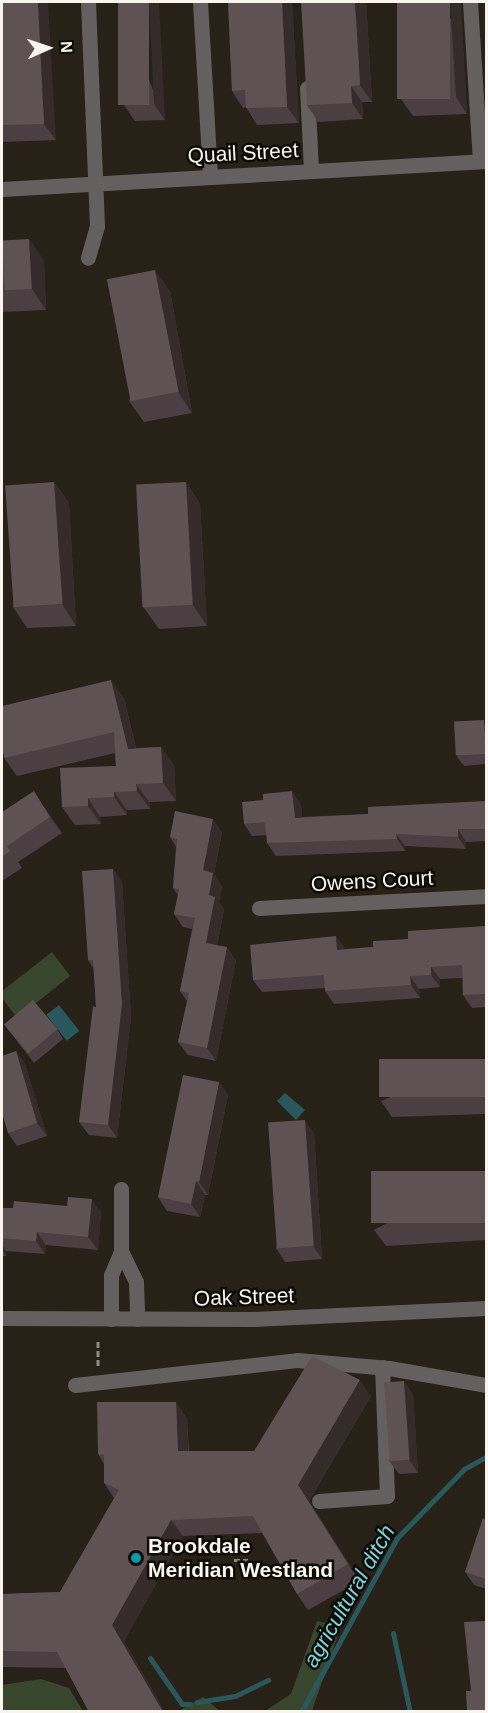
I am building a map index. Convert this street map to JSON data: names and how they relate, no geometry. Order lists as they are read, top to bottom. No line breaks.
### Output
{"streets":{"street":["Quail Street","Owens Court","Oak Street"]},"water":["agricultural ditch"],"places":["Brookdale Meridian Westland"],"north":"right"}
